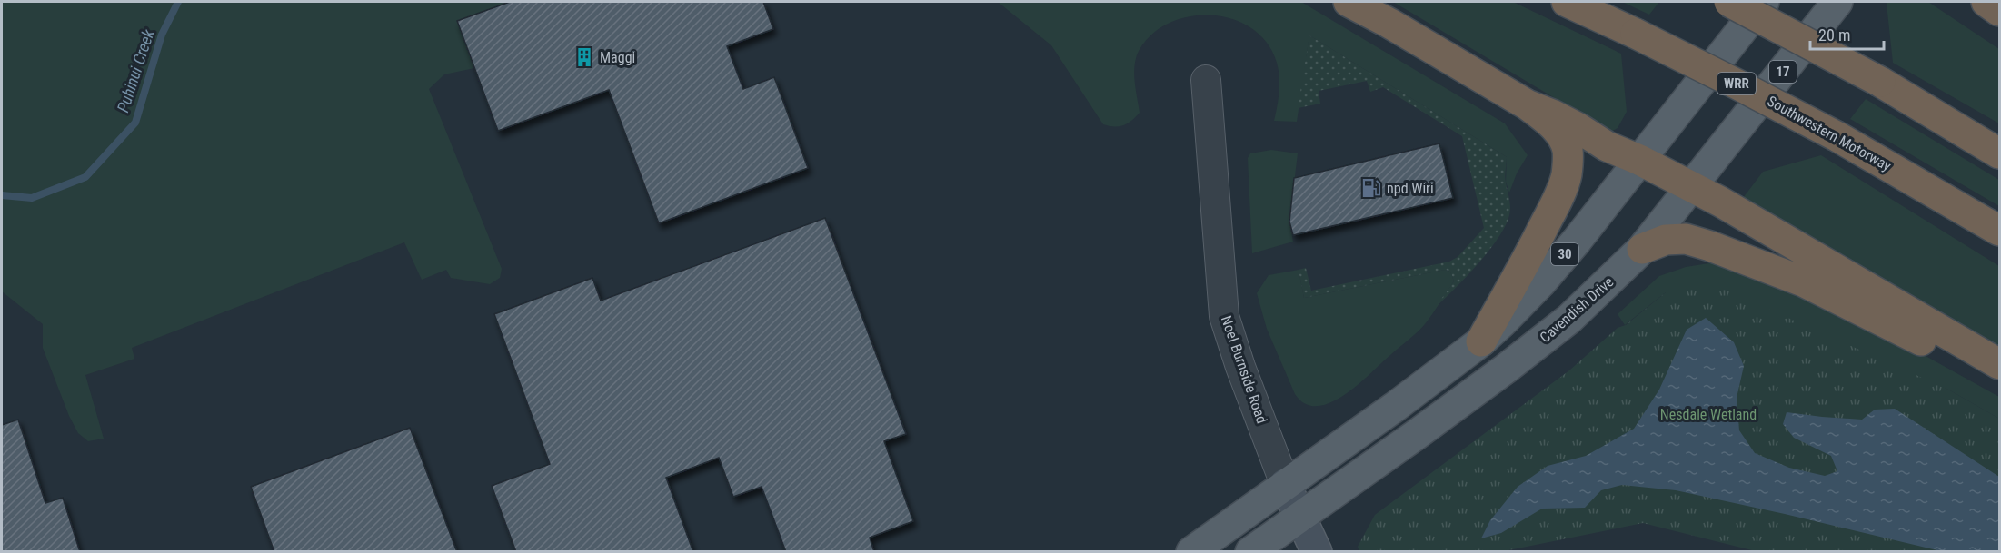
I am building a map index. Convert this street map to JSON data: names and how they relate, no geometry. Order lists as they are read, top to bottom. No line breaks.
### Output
{"streets":{"highway":["WRR","Southwestern Motorway"],"main road":["17","30","Cavendish Drive","Noel Burnside Road"]},"crossings":[["30","Noel Burnside Road"],["Cavendish Drive","Noel Burnside Road"]],"water":["Puhinui Creek"],"parks":["Nesdale Wetland"],"places":{"building":["Maggi"],"fuel station":["npd Wiri"]},"scale_bar":"20 m"}
